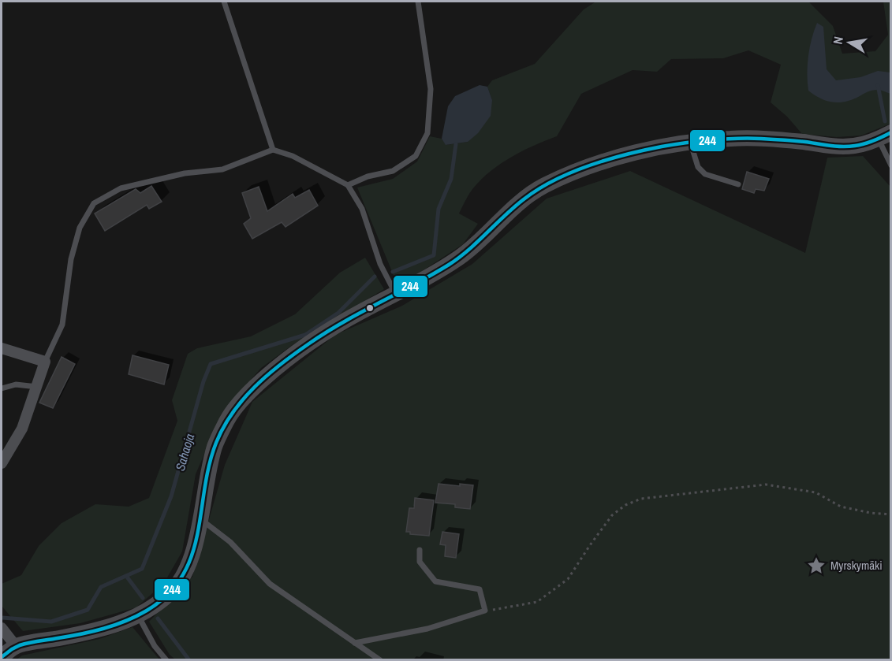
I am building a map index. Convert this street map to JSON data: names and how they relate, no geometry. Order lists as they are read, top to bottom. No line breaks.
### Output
{"water":["Sahaoja"],"places":{"place":["Myrskymäki"]},"lines":["transit line 244"],"north":"left"}
